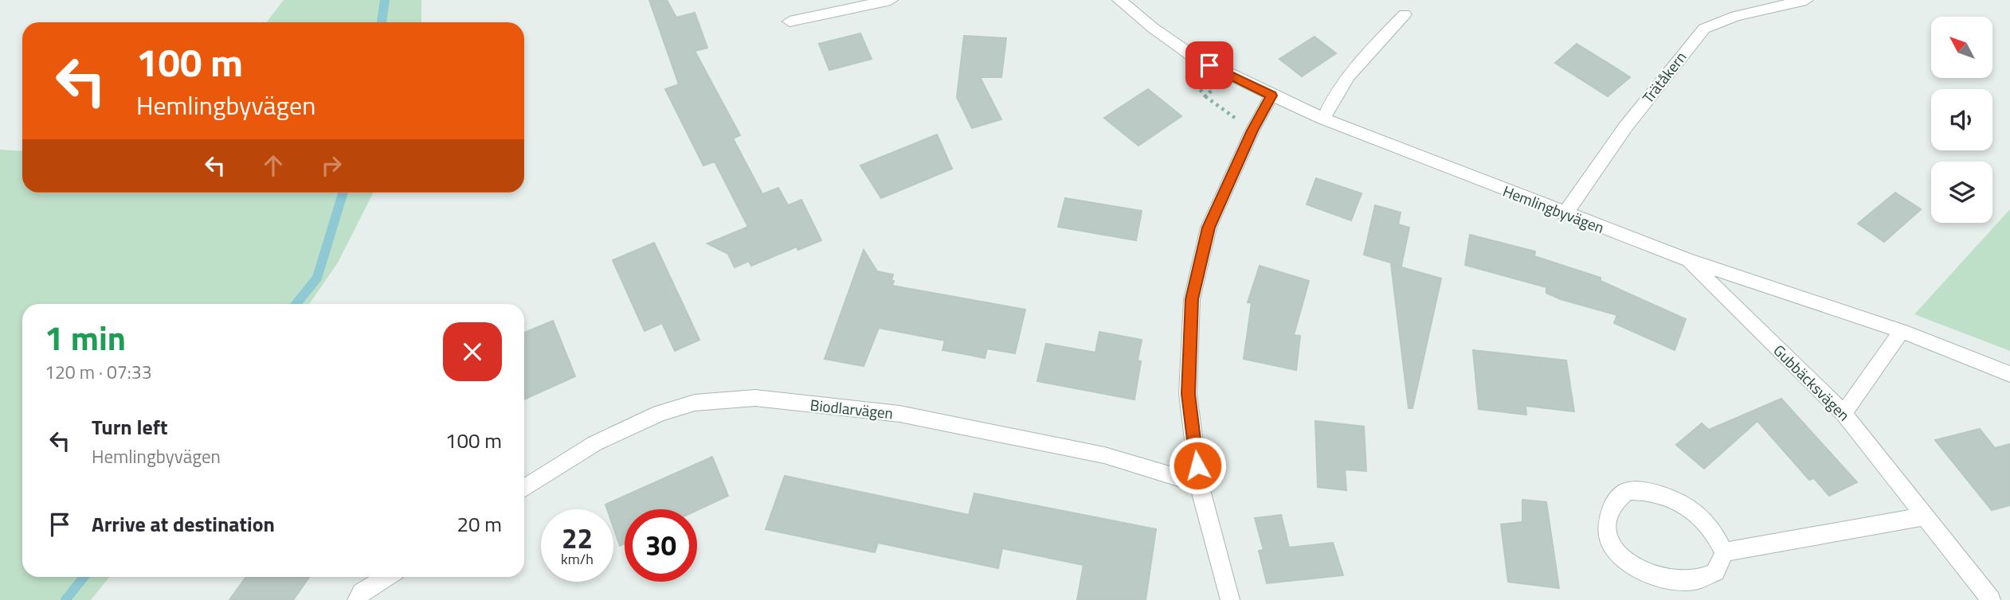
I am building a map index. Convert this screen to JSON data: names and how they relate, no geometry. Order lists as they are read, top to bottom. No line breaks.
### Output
{"streets":{"street":["Trätåkern","Hemlingbyvägen","Gubbäcksvägen","Biodlarvägen"]},"crossings":[["Trätåkern","Hemlingbyvägen"],["Hemlingbyvägen","Gubbäcksvägen"]],"north":"top left","page":{"turn":["100 m","Hemlingbyvägen"],"heading":["1 min","120 m · 07:33"],"list":[{"name":"Turn left","note":"Hemlingbyvägen","value":"100 m"},{"name":"Arrive at destination","value":"20 m"}],"speed":"22 km/h","limit":"30"}}
